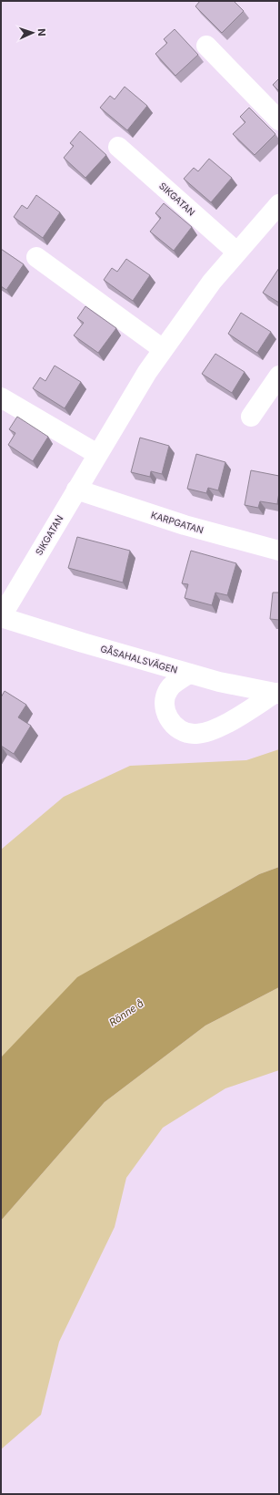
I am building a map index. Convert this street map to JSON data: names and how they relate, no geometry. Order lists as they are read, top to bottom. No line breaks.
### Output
{"streets":{"street":["SIKGATAN","KARPGATAN","GÅSAHALSVÄGEN"]},"crossings":[["SIKGATAN","KARPGATAN"],["SIKGATAN","GÅSAHALSVÄGEN"]],"water":["Rönne å"],"north":"right"}
